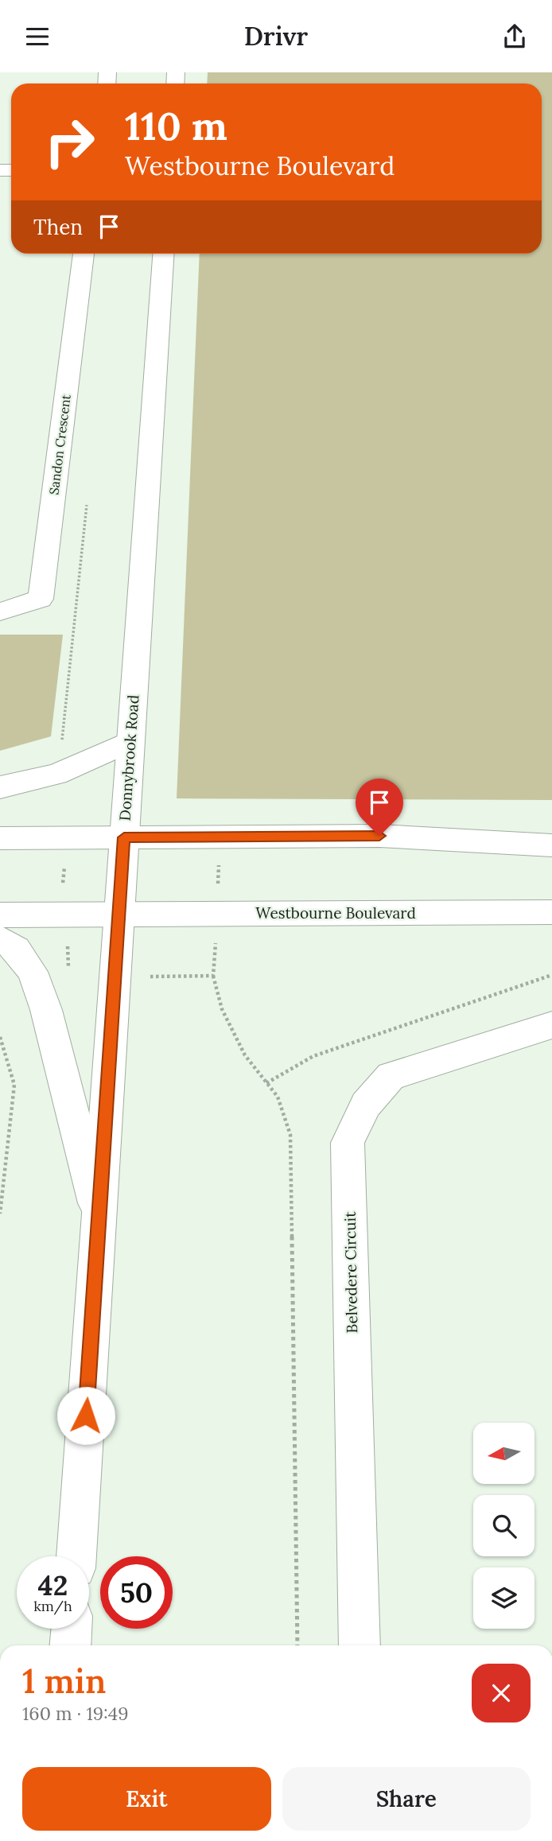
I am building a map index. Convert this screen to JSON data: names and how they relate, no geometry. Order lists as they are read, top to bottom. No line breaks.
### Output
{"streets":{"street":["Sandon Crescent","Donnybrook Road","Westbourne Boulevard","Belvedere Circuit"]},"crossings":[["Donnybrook Road","Westbourne Boulevard"]],"north":"left","page":{"header":"Drivr","turn":["110 m","Westbourne Boulevard"],"then":"Then","speed":"42 km/h","limit":"50","heading":["1 min","160 m · 19:49"],"buttons":["Exit","Share"]}}
